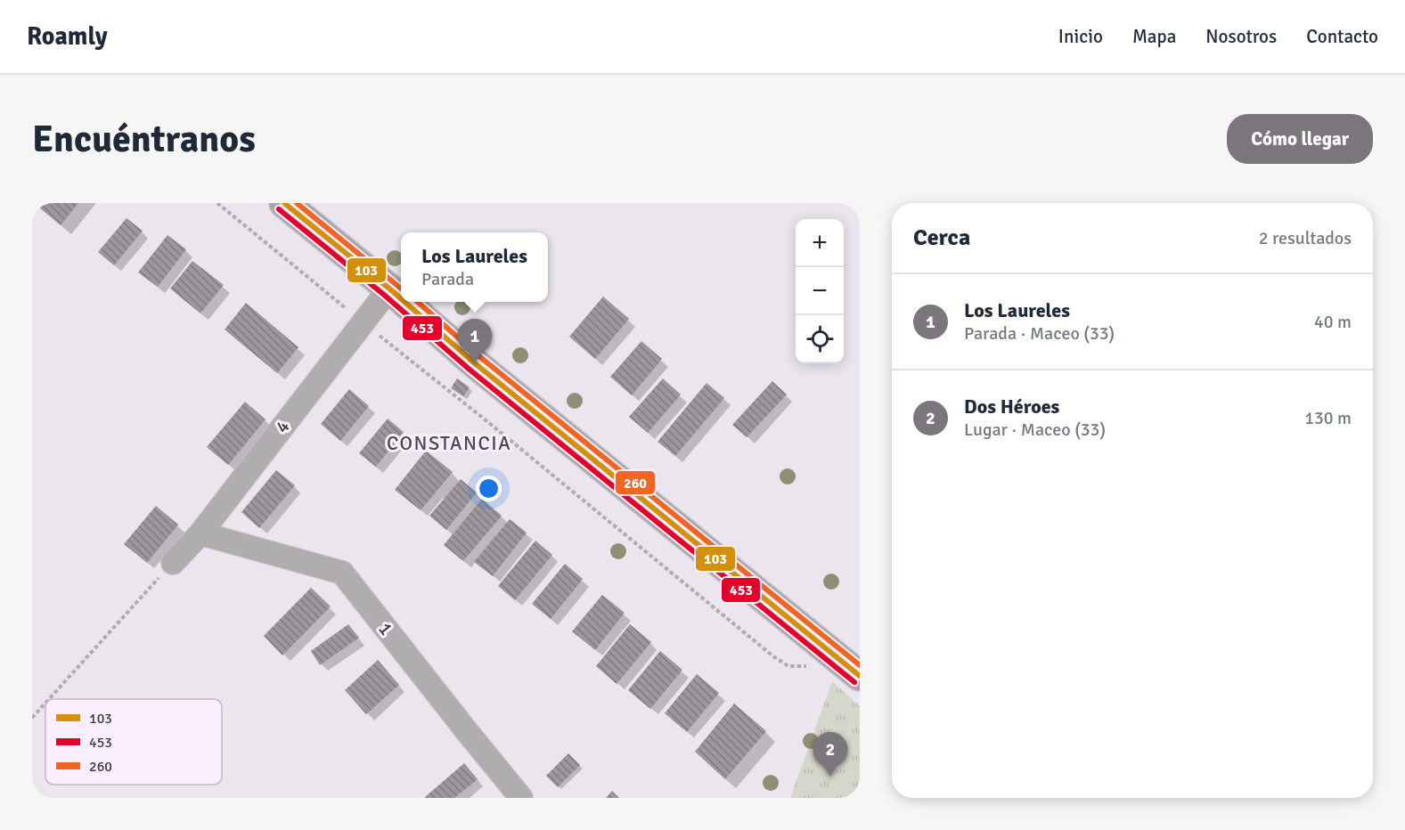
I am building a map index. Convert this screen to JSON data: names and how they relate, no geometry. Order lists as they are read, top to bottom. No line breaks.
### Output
{"streets":{"street":["4","1"]},"crossings":[["4","1"]],"districts":["CONSTANCIA"],"lines":["transit line 103","transit line 260","transit line 453"],"legend":["103","453","260"],"page":{"header":"Roamly","nav":["Inicio","Mapa","Nosotros","Contacto"],"buttons":"Cómo llegar","title":"Encuéntranos","heading":["Cerca","2 resultados"],"map_buttons":["+","−"],"popup":["Los Laureles","Parada"],"list":[{"mark":"1","name":"Los Laureles","note":"Parada · Maceo (33)","value":"40 m"},{"mark":"2","name":"Dos Héroes","note":"Lugar · Maceo (33)","value":"130 m"}],"pins":["1","2"]}}
